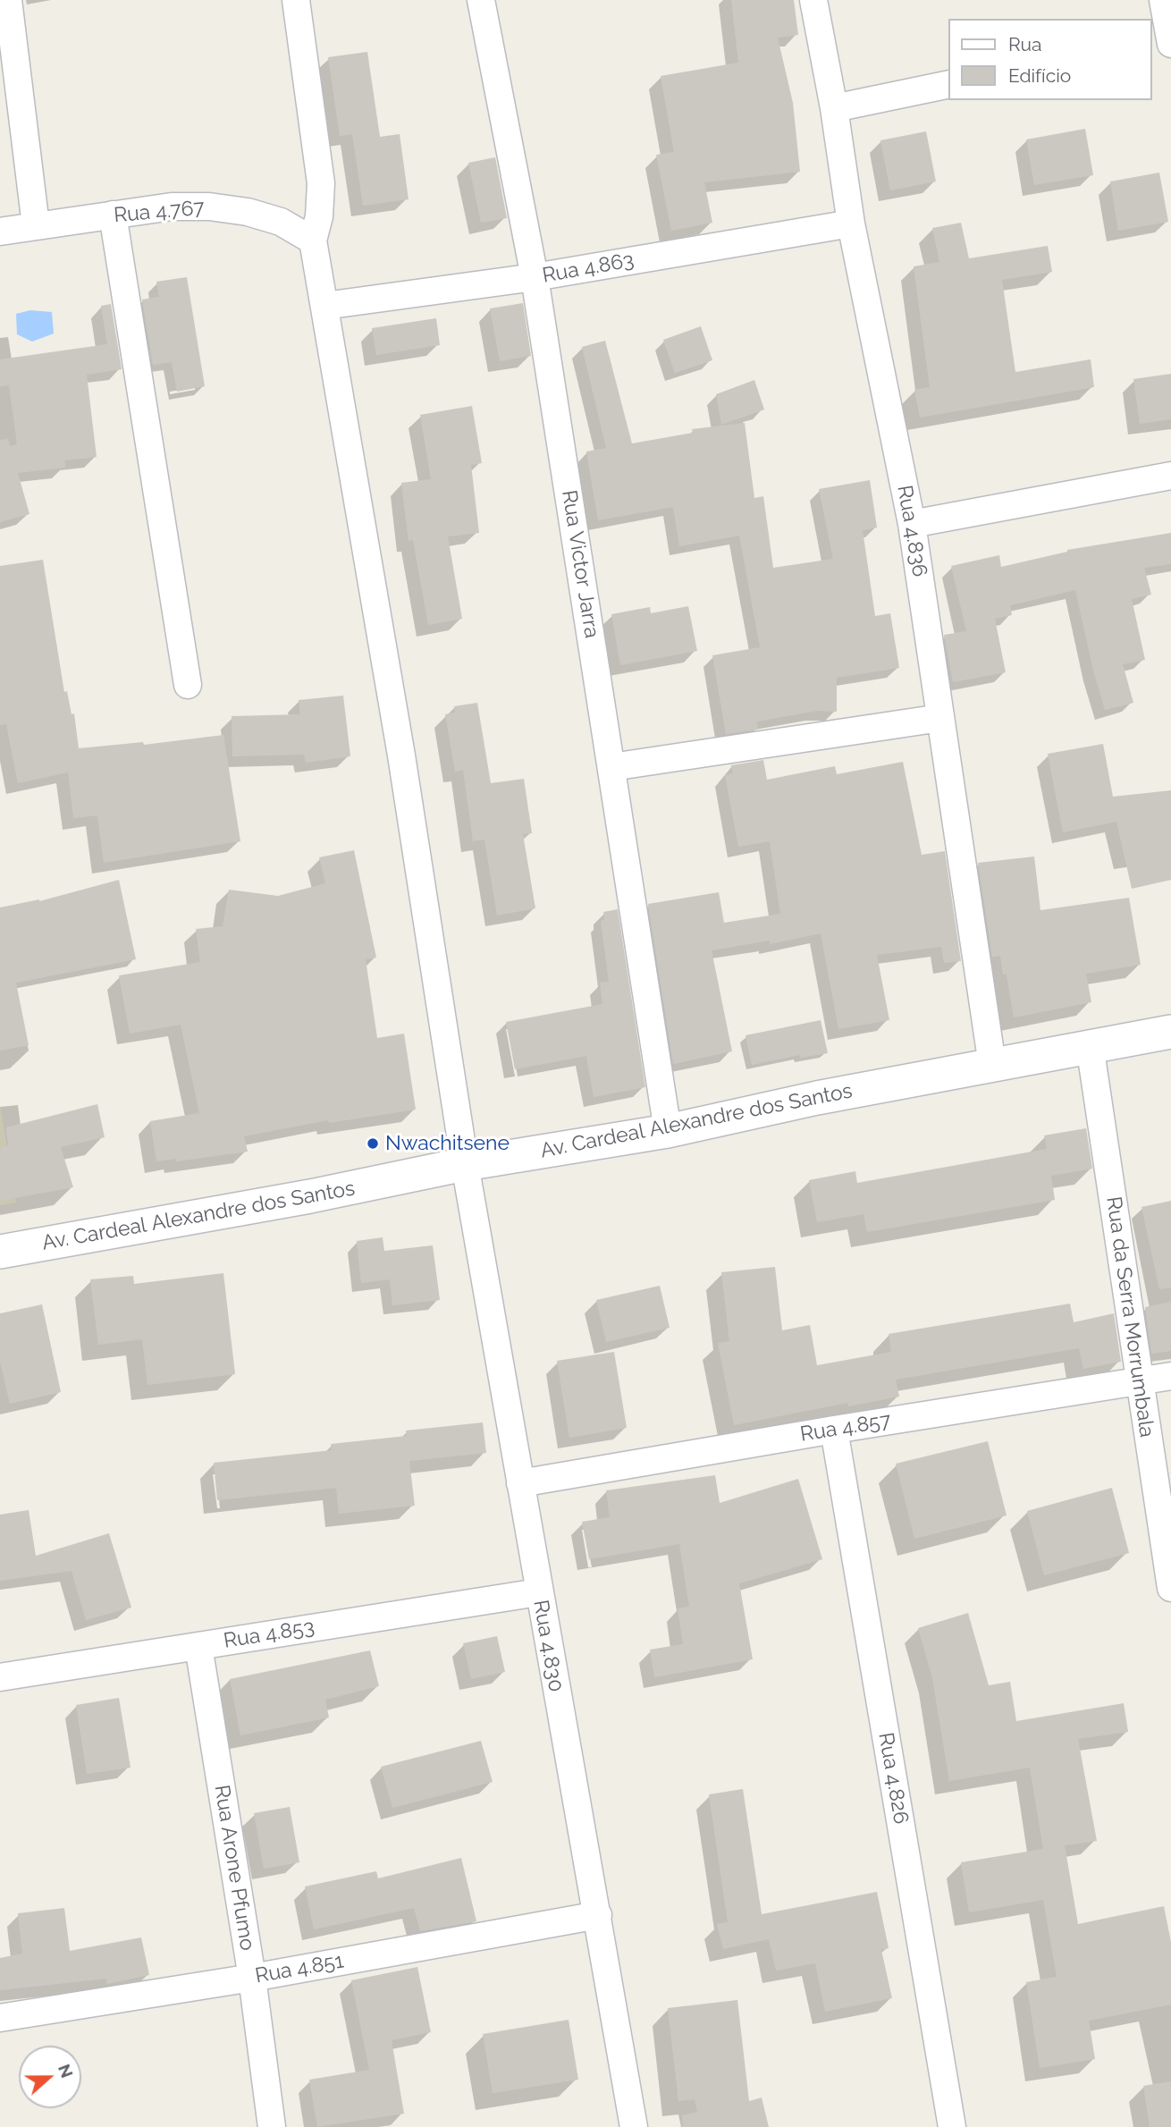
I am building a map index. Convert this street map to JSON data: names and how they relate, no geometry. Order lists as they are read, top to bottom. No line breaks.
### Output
{"streets":{"street":["Rua 4.767","Rua 4.863","Rua 4.836","Rua Victor Jarra","Av. Cardeal Alexandre dos Santos","Rua da Serra Morrumbala","Rua 4.857","Rua 4.853","Rua 4.830","Rua 4.826","Rua Arone Pfumo","Rua 4.851"]},"crossings":[["Rua 4.767","Rua 4.830"],["Rua 4.863","Rua 4.836"],["Rua 4.863","Rua Victor Jarra"],["Rua 4.863","Rua 4.830"],["Rua 4.836","Av. Cardeal Alexandre dos Santos"],["Rua Victor Jarra","Av. Cardeal Alexandre dos Santos"],["Av. Cardeal Alexandre dos Santos","Rua da Serra Morrumbala"],["Av. Cardeal Alexandre dos Santos","Rua 4.830"],["Rua da Serra Morrumbala","Rua 4.857"],["Rua 4.857","Rua 4.830"],["Rua 4.857","Rua 4.826"],["Rua 4.853","Rua 4.830"],["Rua 4.853","Rua Arone Pfumo"],["Rua 4.830","Rua 4.851"],["Rua Arone Pfumo","Rua 4.851"]],"places":["Nwachitsene"],"legend":["Rua","Edifício"],"north":"right"}
